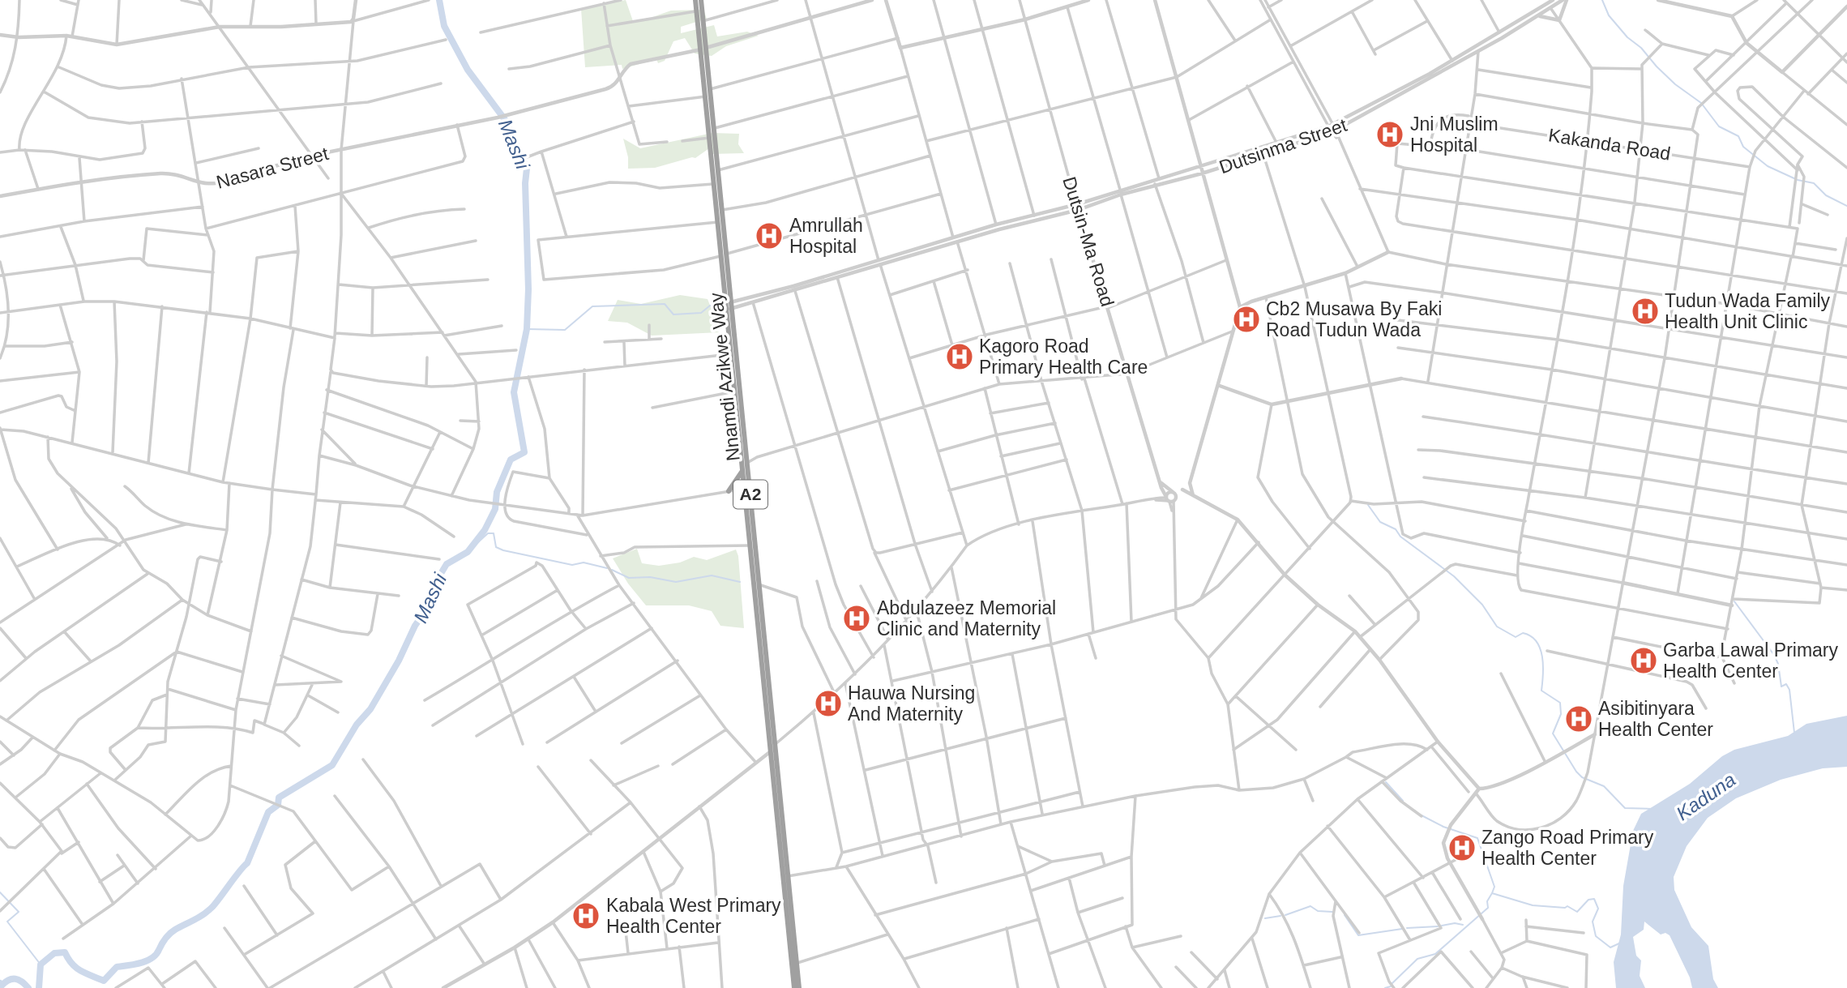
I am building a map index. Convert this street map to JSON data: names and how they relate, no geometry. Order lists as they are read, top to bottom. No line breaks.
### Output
{"streets":{"highway":["Nnamdi Azikwe Way","A2"],"street":["Kakanda Road","Dutsinma Street","Nasara Street","Dutsin-Ma Road"]},"crossings":[["Dutsinma Street","Dutsin-Ma Road"],["Nasara Street","Nnamdi Azikwe Way"]],"water":["Mashi","Kaduna"],"places":{"hospital":["Jni Muslim Hospital","Amrullah Hospital","Tudun Wada Family Health Unit Clinic","Cb2 Musawa By Faki Road Tudun Wada","Kagoro Road Primary Health Care","Abdulazeez Memorial Clinic and Maternity","Garba Lawal Primary Health Center","Hauwa Nursing And Maternity","Asibitinyara Health Center","Zango Road Primary Health Center","Kabala West Primary Health Center"]}}
